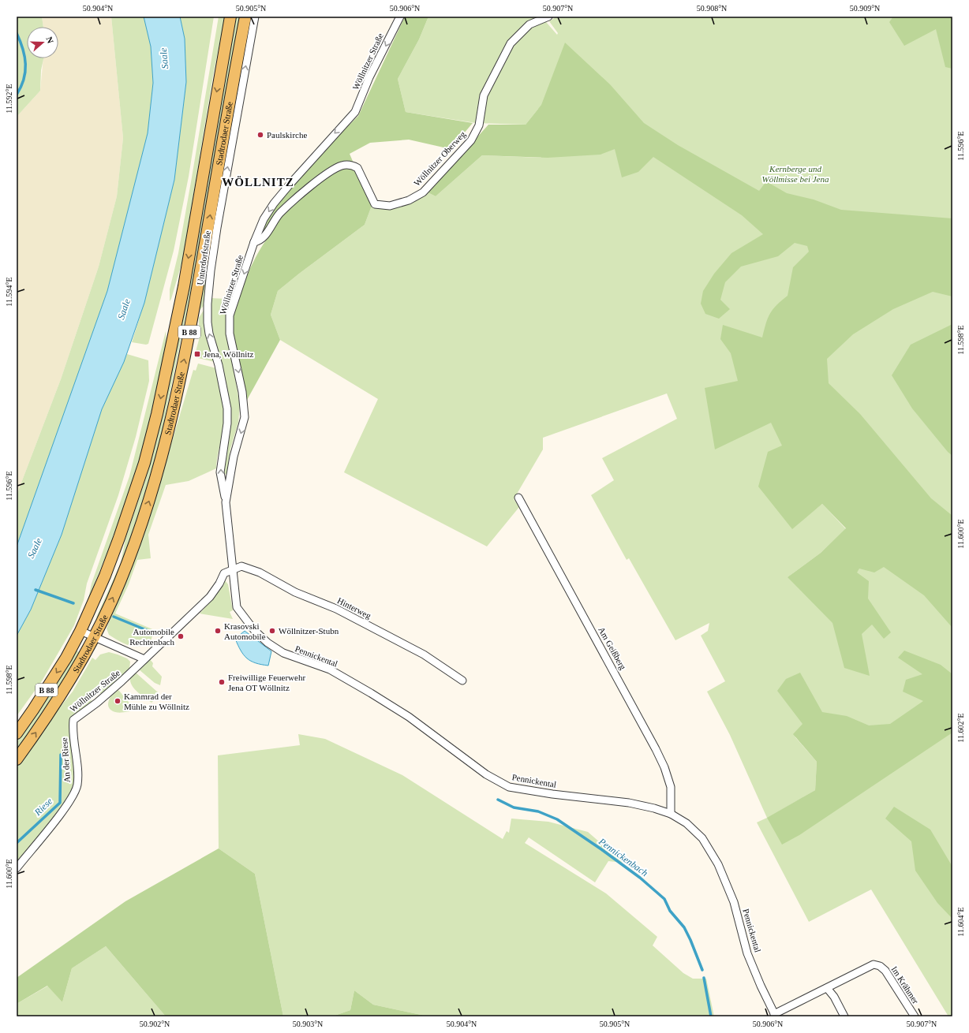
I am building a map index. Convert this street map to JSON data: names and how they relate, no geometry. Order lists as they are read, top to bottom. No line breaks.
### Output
{"streets":{"main road":["Stadtrodaer Straße","B 88"],"street":["Wöllnitzer Straße","Wöllnitzer Oberweg","Unterdorfstraße","Hinterweg","Am Geißberg","Pennickental","An der Riese","Im Krähmer"]},"crossings":[["Wöllnitzer Straße","Wöllnitzer Oberweg"],["Wöllnitzer Straße","Unterdorfstraße"],["Wöllnitzer Straße","Hinterweg"],["Wöllnitzer Straße","Pennickental"],["Wöllnitzer Straße","An der Riese"],["Hinterweg","Pennickental"],["Am Geißberg","Pennickental"],["Pennickental","Im Krähmer"]],"one_way":["Wöllnitzer Straße","Unterdorfstraße"],"districts":["WÖLLNITZ"],"water":["Saale","Riese","Pennickenbach"],"parks":["Kernberge und Wöllmisse bei Jena"],"places":{"other":["Paulskirche","Krasovski Automobile","Wöllnitzer-Stubn","Automobile Rechtenbach","Freiwillige Feuerwehr Jena OT Wöllnitz","Kammrad der Mühle zu Wöllnitz"],"transit":["Jena, Wöllnitz"]},"north":"right","coordinates":["50.904°N","50.905°N","50.906°N","50.907°N","50.908°N","50.909°N","11.592°E","11.596°E","11.594°E","11.598°E","11.600°E","11.602°E","11.604°E","50.902°N","50.903°N"]}
